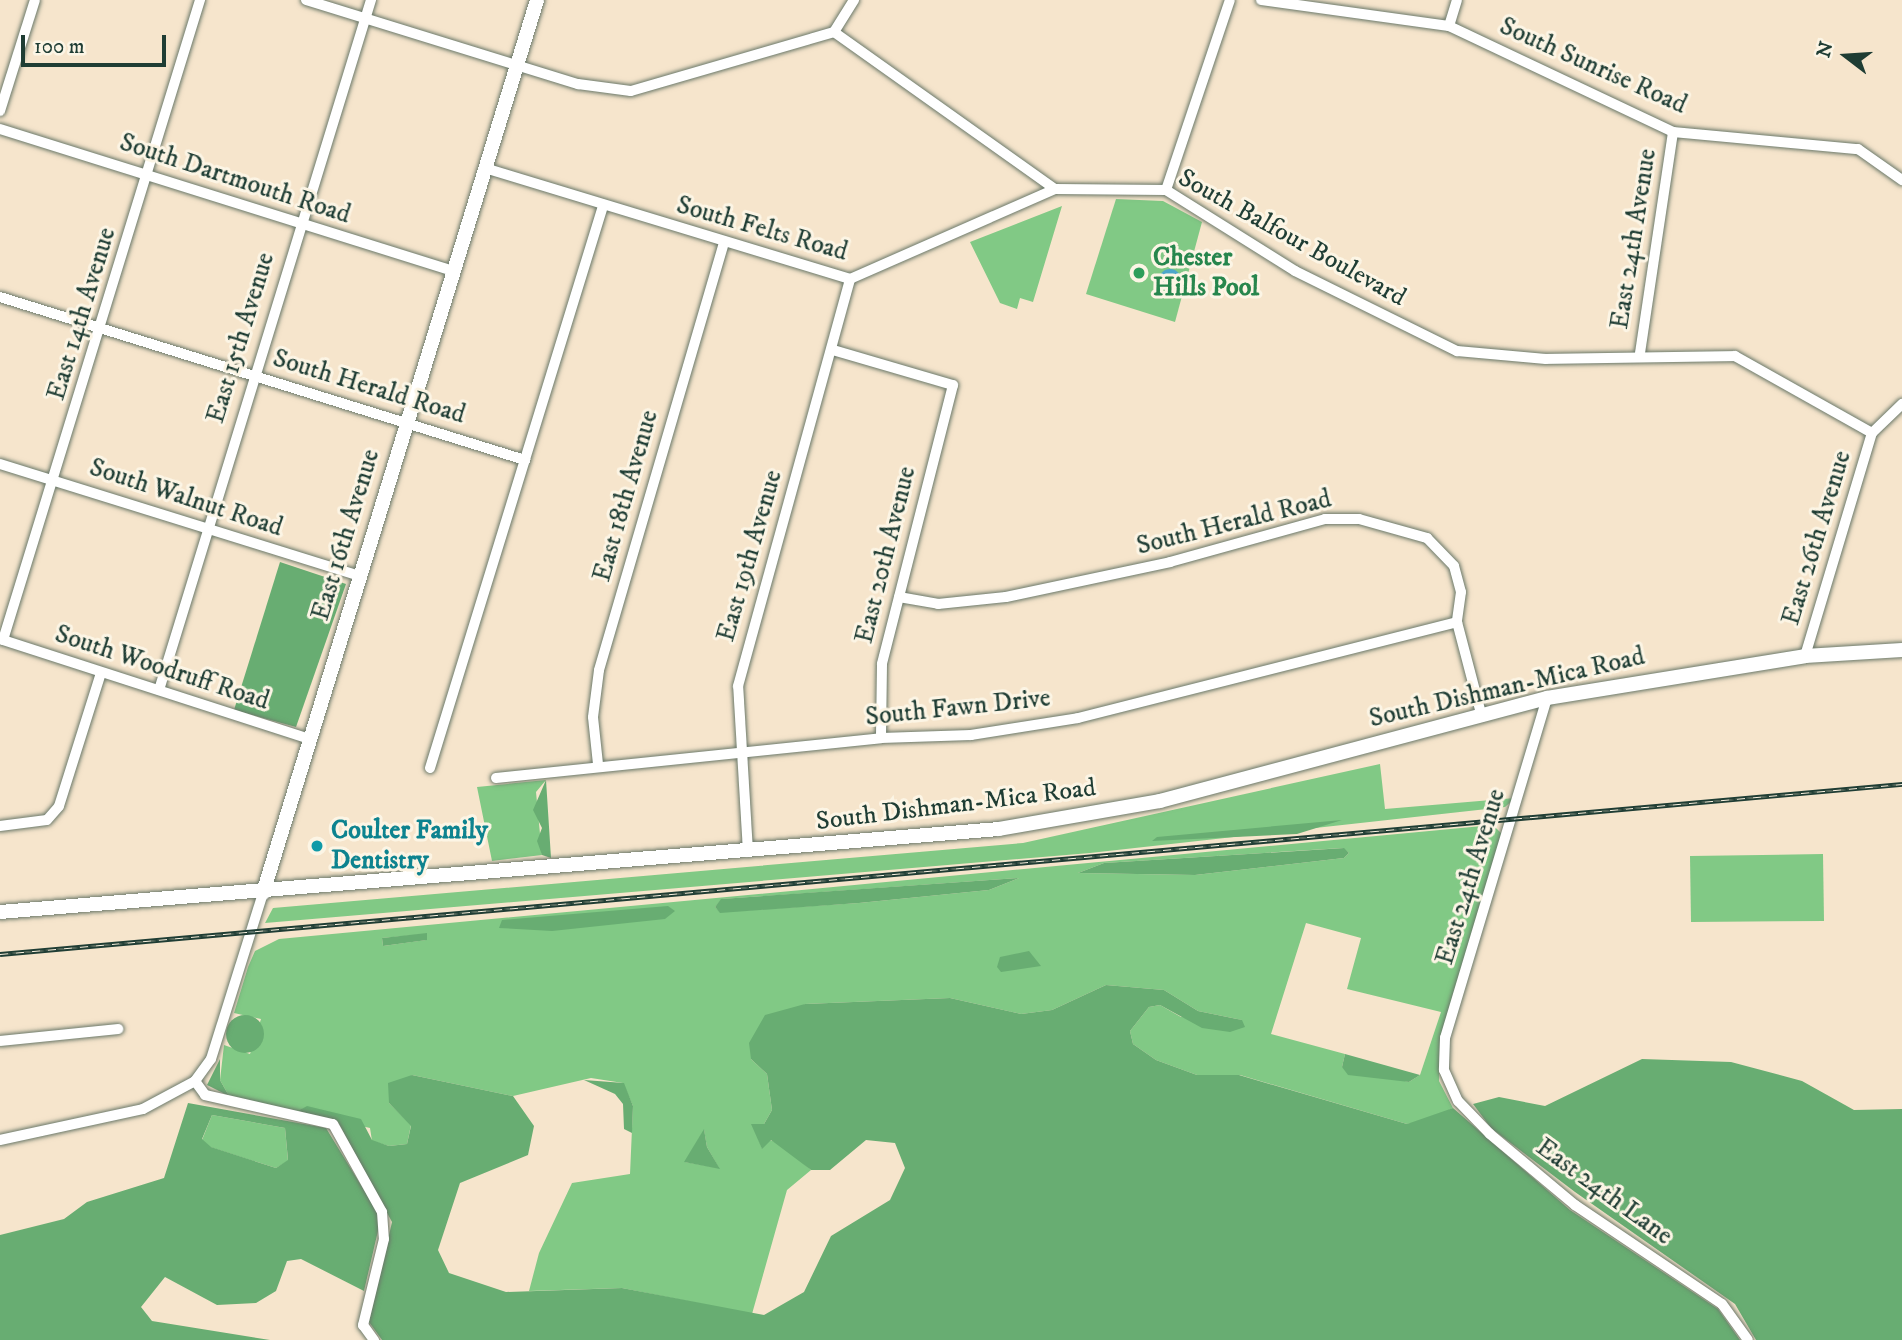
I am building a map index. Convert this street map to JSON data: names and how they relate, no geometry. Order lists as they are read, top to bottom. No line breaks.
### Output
{"streets":{"main road":["East 16th Avenue","South Dishman-Mica Road"],"street":["South Sunrise Road","South Dartmouth Road","South Felts Road","South Balfour Boulevard","East 24th Avenue","East 14th Avenue","East 15th Avenue","South Herald Road","East 18th Avenue","South Walnut Road","East 26th Avenue","East 20th Avenue","East 19th Avenue","South Woodruff Road","South Fawn Drive","East 24th Lane"]},"crossings":[["South Sunrise Road","East 24th Avenue"],["South Dartmouth Road","East 14th Avenue"],["South Dartmouth Road","East 15th Avenue"],["South Dartmouth Road","East 16th Avenue"],["South Felts Road","South Balfour Boulevard"],["South Felts Road","East 18th Avenue"],["South Felts Road","East 16th Avenue"],["South Felts Road","East 19th Avenue"],["South Balfour Boulevard","East 24th Avenue"],["South Balfour Boulevard","East 26th Avenue"],["East 24th Avenue","South Dishman-Mica Road"],["East 24th Avenue","East 24th Lane"],["East 14th Avenue","South Herald Road"],["East 14th Avenue","South Walnut Road"],["East 14th Avenue","South Woodruff Road"],["East 15th Avenue","South Herald Road"],["East 15th Avenue","South Walnut Road"],["East 15th Avenue","South Woodruff Road"],["South Herald Road","East 16th Avenue"],["South Herald Road","East 20th Avenue"],["South Herald Road","South Dishman-Mica Road"],["South Herald Road","South Fawn Drive"],["East 18th Avenue","South Fawn Drive"],["South Walnut Road","East 16th Avenue"],["East 16th Avenue","South Woodruff Road"],["East 16th Avenue","South Dishman-Mica Road"],["East 26th Avenue","South Dishman-Mica Road"],["East 20th Avenue","East 19th Avenue"],["East 20th Avenue","South Fawn Drive"],["East 19th Avenue","South Dishman-Mica Road"],["East 19th Avenue","South Fawn Drive"]],"places":["Chester Hills Pool","Coulter Family Dentistry"],"scale_bar":"100 m","north":"left"}
